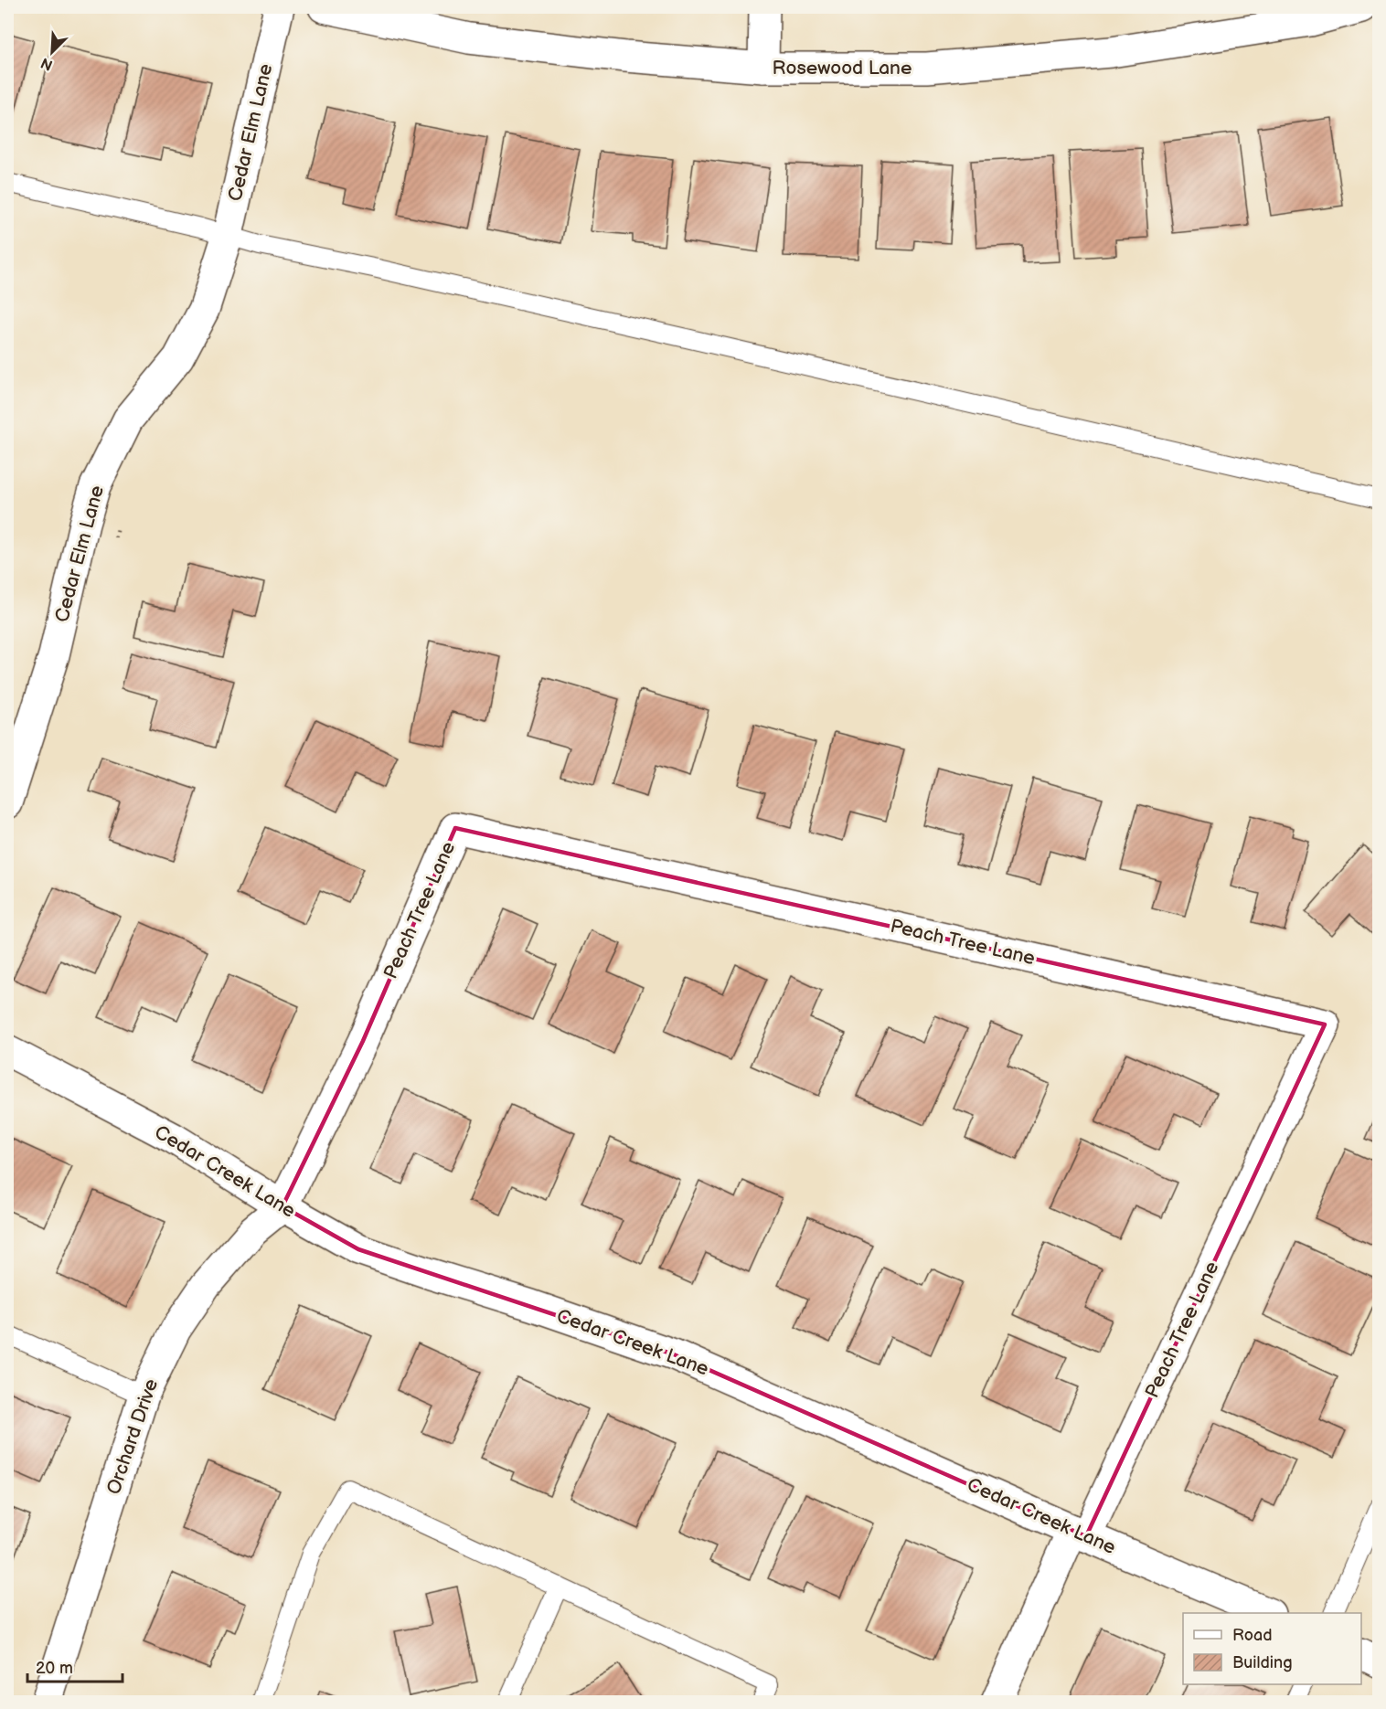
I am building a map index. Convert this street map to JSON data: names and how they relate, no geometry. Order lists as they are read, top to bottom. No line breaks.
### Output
{"streets":{"street":["Rosewood Lane","Cedar Elm Lane","Peach Tree Lane","Cedar Creek Lane","Orchard Drive"]},"crossings":[["Peach Tree Lane","Cedar Creek Lane"],["Peach Tree Lane","Orchard Drive"],["Cedar Creek Lane","Orchard Drive"]],"legend":["Road","Building"],"scale_bar":"20 m","north":"bottom left"}
